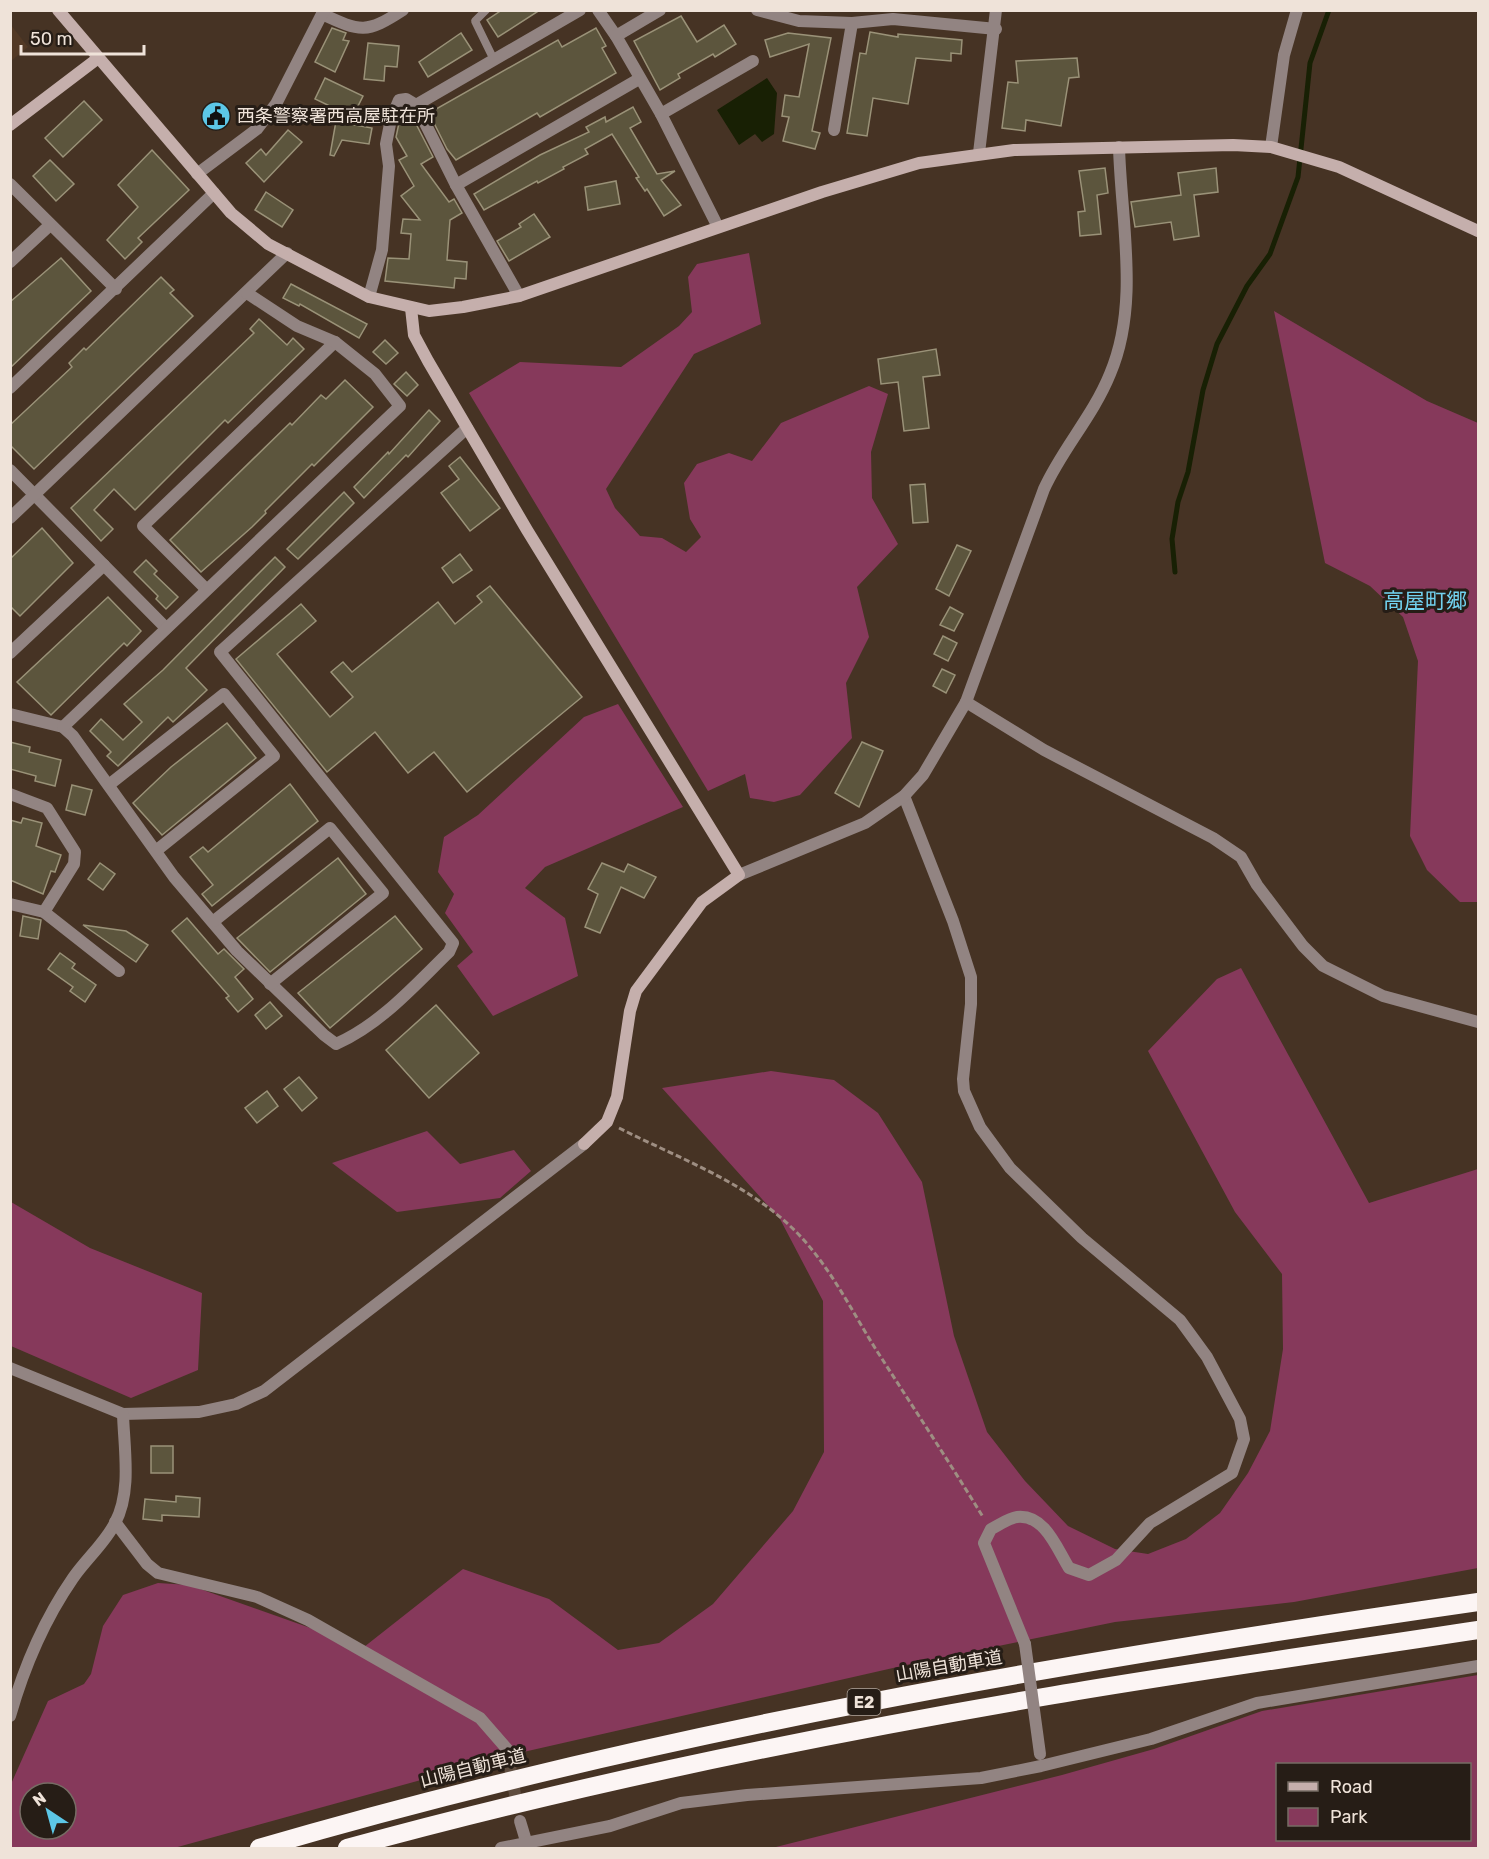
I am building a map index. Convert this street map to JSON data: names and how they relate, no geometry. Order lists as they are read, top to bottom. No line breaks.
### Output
{"streets":{"highway":["山陽自動車道","E2"]},"districts":["高屋町郷"],"places":{"public building":["西条警察署西高屋駐在所"]},"legend":["Road","Park"],"scale_bar":"50 m","north":"top left"}
